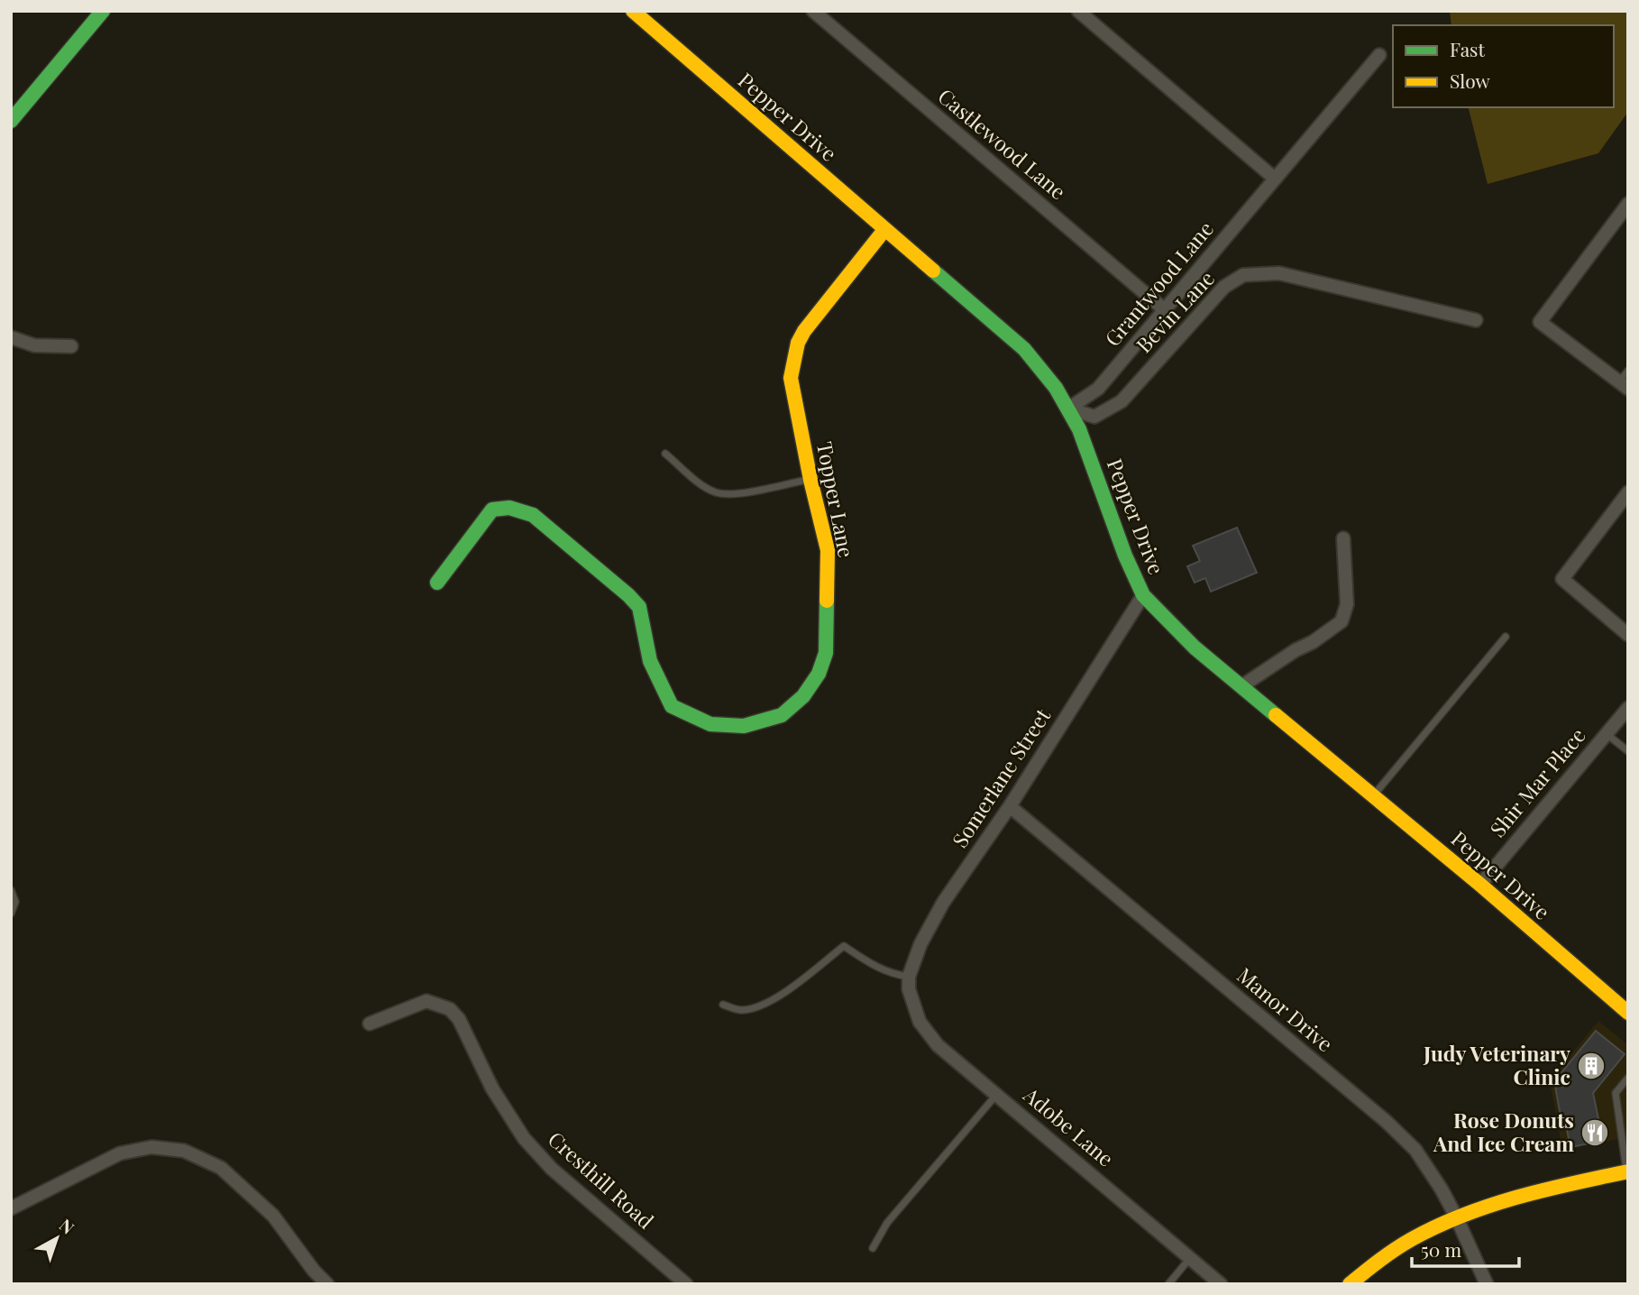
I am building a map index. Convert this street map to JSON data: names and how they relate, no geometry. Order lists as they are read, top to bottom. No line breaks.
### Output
{"streets":{"street":["Pepper Drive","Castlewood Lane","Grantwood Lane","Bevin Lane","Topper Lane","Somerlane Street","Shir Mar Place","Manor Drive","Adobe Lane","Cresthill Road"]},"crossings":[["Pepper Drive","Grantwood Lane"],["Pepper Drive","Bevin Lane"],["Pepper Drive","Topper Lane"],["Pepper Drive","Somerlane Street"],["Pepper Drive","Shir Mar Place"],["Castlewood Lane","Grantwood Lane"],["Grantwood Lane","Bevin Lane"],["Somerlane Street","Manor Drive"],["Somerlane Street","Adobe Lane"]],"places":{"building":["Judy Veterinary Clinic"],"restaurant":["Rose Donuts And Ice Cream"]},"legend":["Fast","Slow"],"scale_bar":"50 m","north":"top right"}
